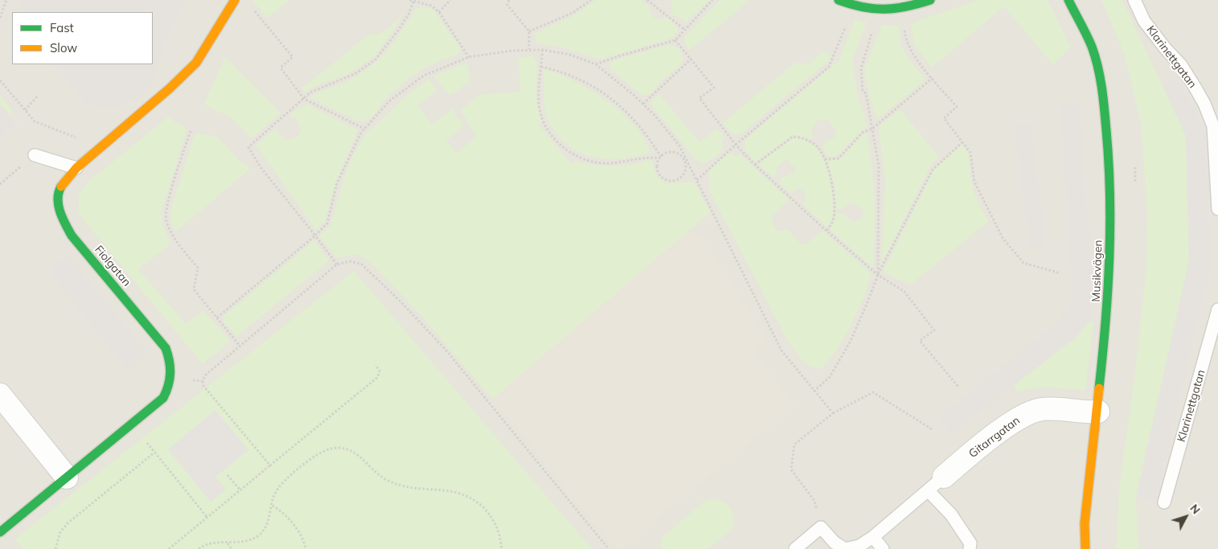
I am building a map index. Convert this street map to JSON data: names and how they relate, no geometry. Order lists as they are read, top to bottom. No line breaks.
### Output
{"streets":{"street":["Fiolgatan","Musikvägen","Gitarrgatan"],"lane":["Klarinettgatan"]},"crossings":[["Musikvägen","Gitarrgatan"]],"legend":["Fast","Slow"],"north":"top right"}
